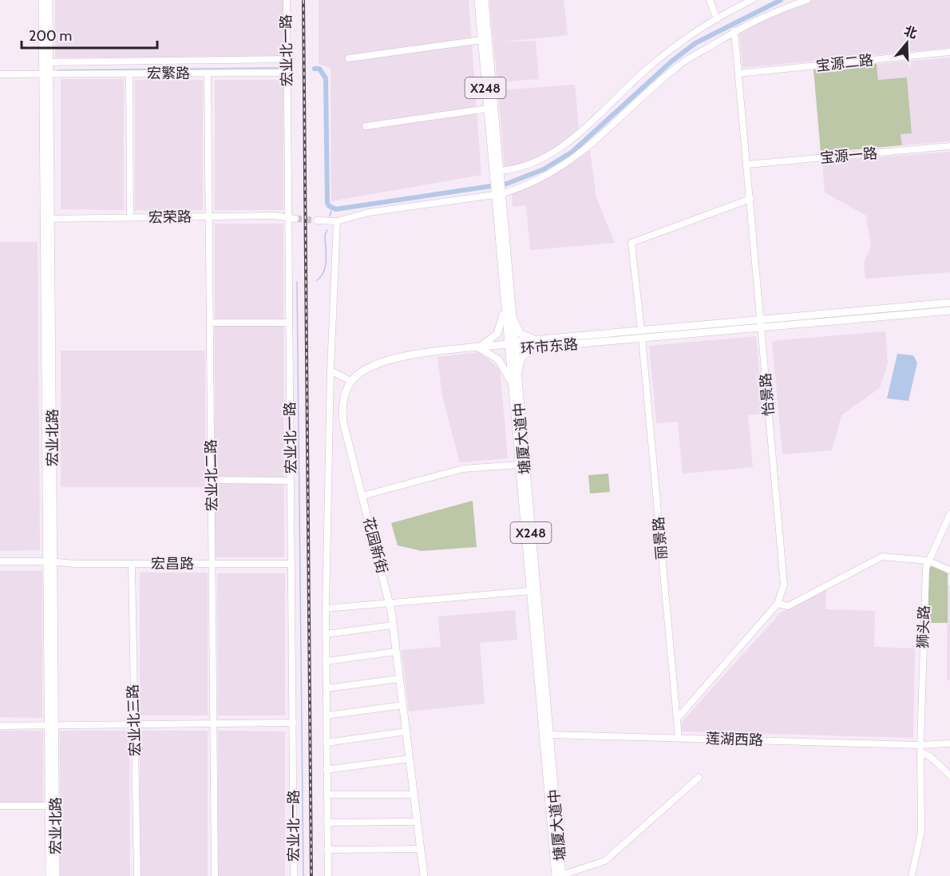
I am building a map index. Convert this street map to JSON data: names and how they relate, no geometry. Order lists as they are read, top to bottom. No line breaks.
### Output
{"streets":{"main road":["X248","环市东路","宏业北路","塘厦大道中","花园新街"],"street":["宏业北一路","宝源二路","宏繁路","宝源一路","宏荣路","怡景路","宏业北二路","丽景路","宏昌路","狮头路","宏业北三路","莲湖西路"]},"crossings":[["宏业北一路","宏繁路"],["宏业北一路","宏荣路"],["宏业北一路","宏昌路"],["宝源二路","怡景路"],["宏繁路","宏业北路"],["宏繁路","宏业北二路"],["宝源一路","怡景路"],["宏荣路","宏业北路"],["宏荣路","宏业北二路"],["环市东路","怡景路"],["环市东路","塘厦大道中"],["环市东路","丽景路"],["怡景路","丽景路"],["宏业北路","宏昌路"],["塘厦大道中","莲湖西路"],["宏业北二路","宏昌路"],["丽景路","莲湖西路"],["宏昌路","宏业北三路"],["狮头路","莲湖西路"]],"scale_bar":"200 m","north":"top"}
